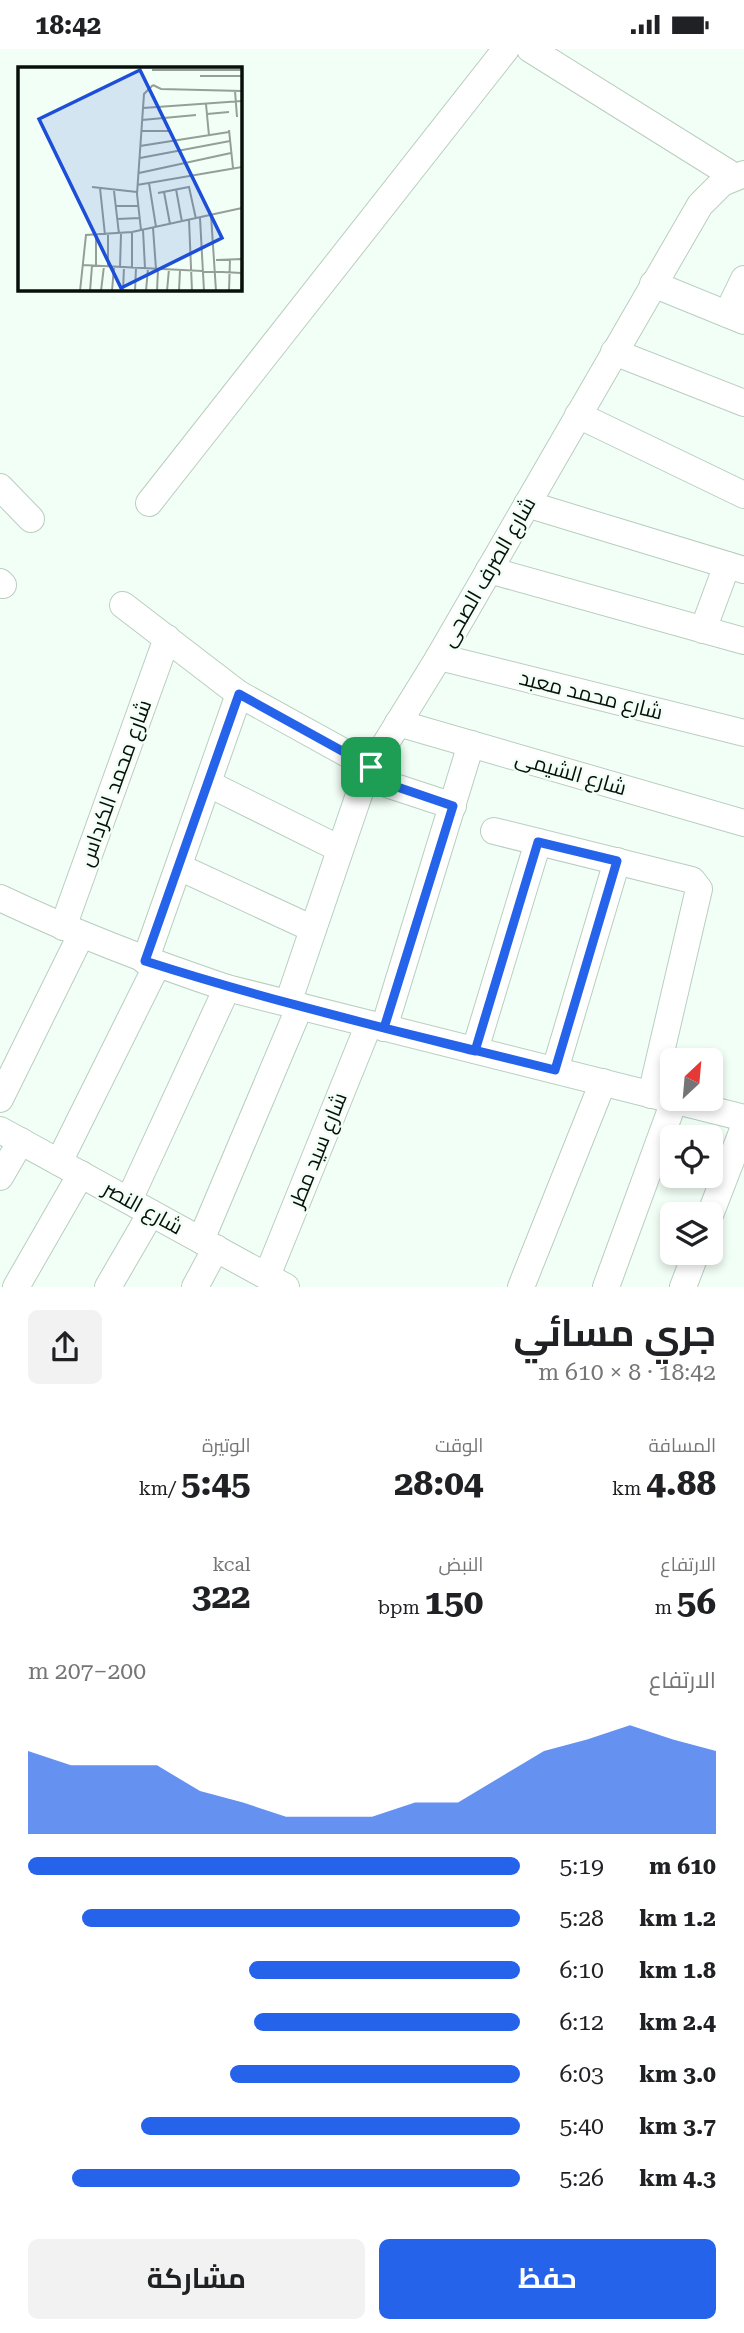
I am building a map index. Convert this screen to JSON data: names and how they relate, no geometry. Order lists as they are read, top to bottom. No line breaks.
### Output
{"streets":{"street":["شارع الصرف الصحى","شارع محمد معبد","شارع الشيمى","شارع محمد الكرداس","شارع سيد مطر","شارع النصر"]},"crossings":[["شارع الصرف الصحى","شارع محمد معبد"],["شارع الصرف الصحى","شارع الشيمى"],["شارع الصرف الصحى","شارع النصر"],["شارع الشيمى","شارع سيد مطر"],["شارع سيد مطر","شارع النصر"]],"north":"top right","page":{"status":"18:42","heading":["جري مسائي","18:42 · 8 × 610 m"],"stats":[["المسافة","4.88 km"],["الوقت","28:04"],["الوتيرة","5:45 /km"],["الارتفاع","56 m"],["النبض","150 bpm"],["kcal","322"]],"chart":["الارتفاع","200–207 m"],"list":[{"name":"610 m","note":"5:19"},{"name":"1.2 km","note":"5:28"},{"name":"1.8 km","note":"6:10"},{"name":"2.4 km","note":"6:12"},{"name":"3.0 km","note":"6:03"},{"name":"3.7 km","note":"5:40"},{"name":"4.3 km","note":"5:26"}],"buttons":["حفظ","مشاركة"]}}
